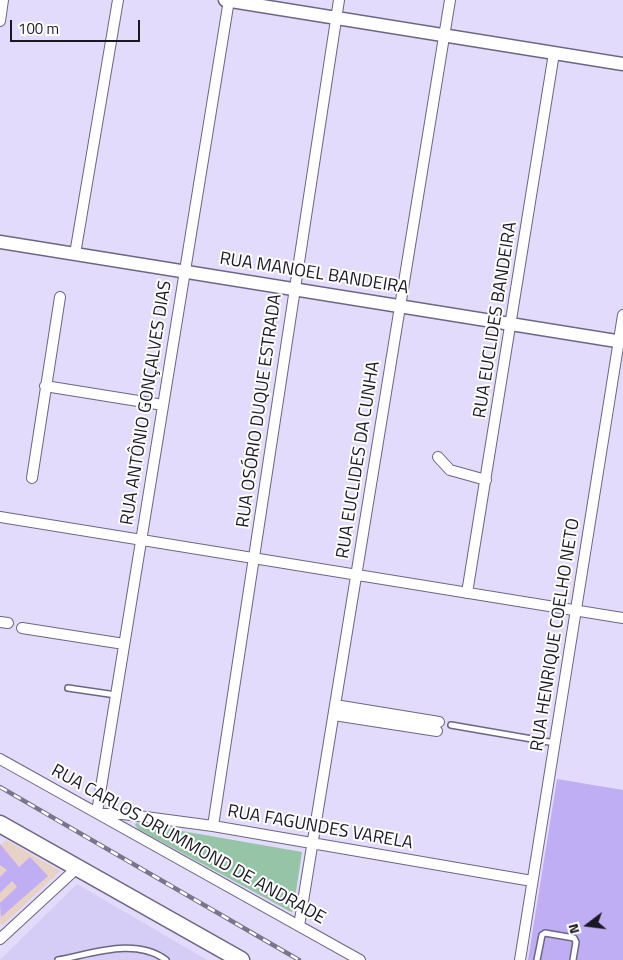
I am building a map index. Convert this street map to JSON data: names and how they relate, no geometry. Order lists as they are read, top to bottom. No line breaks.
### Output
{"streets":{"street":["RUA MANOEL BANDEIRA","RUA EUCLIDES BANDEIRA","RUA ANTÔNIO GONÇALVES DIAS","RUA OSÓRIO DUQUE ESTRADA","RUA EUCLIDES DA CUNHA","RUA HENRIQUE COELHO NETO","RUA FAGUNDES VARELA","RUA CARLOS DRUMMOND DE ANDRADE"]},"crossings":[["RUA MANOEL BANDEIRA","RUA EUCLIDES BANDEIRA"],["RUA MANOEL BANDEIRA","RUA ANTÔNIO GONÇALVES DIAS"],["RUA MANOEL BANDEIRA","RUA OSÓRIO DUQUE ESTRADA"],["RUA MANOEL BANDEIRA","RUA EUCLIDES DA CUNHA"],["RUA MANOEL BANDEIRA","RUA HENRIQUE COELHO NETO"],["RUA ANTÔNIO GONÇALVES DIAS","RUA FAGUNDES VARELA"],["RUA ANTÔNIO GONÇALVES DIAS","RUA CARLOS DRUMMOND DE ANDRADE"],["RUA OSÓRIO DUQUE ESTRADA","RUA FAGUNDES VARELA"],["RUA EUCLIDES DA CUNHA","RUA FAGUNDES VARELA"],["RUA EUCLIDES DA CUNHA","RUA CARLOS DRUMMOND DE ANDRADE"],["RUA HENRIQUE COELHO NETO","RUA FAGUNDES VARELA"],["RUA FAGUNDES VARELA","RUA CARLOS DRUMMOND DE ANDRADE"]],"scale_bar":"100 m","north":"left"}
